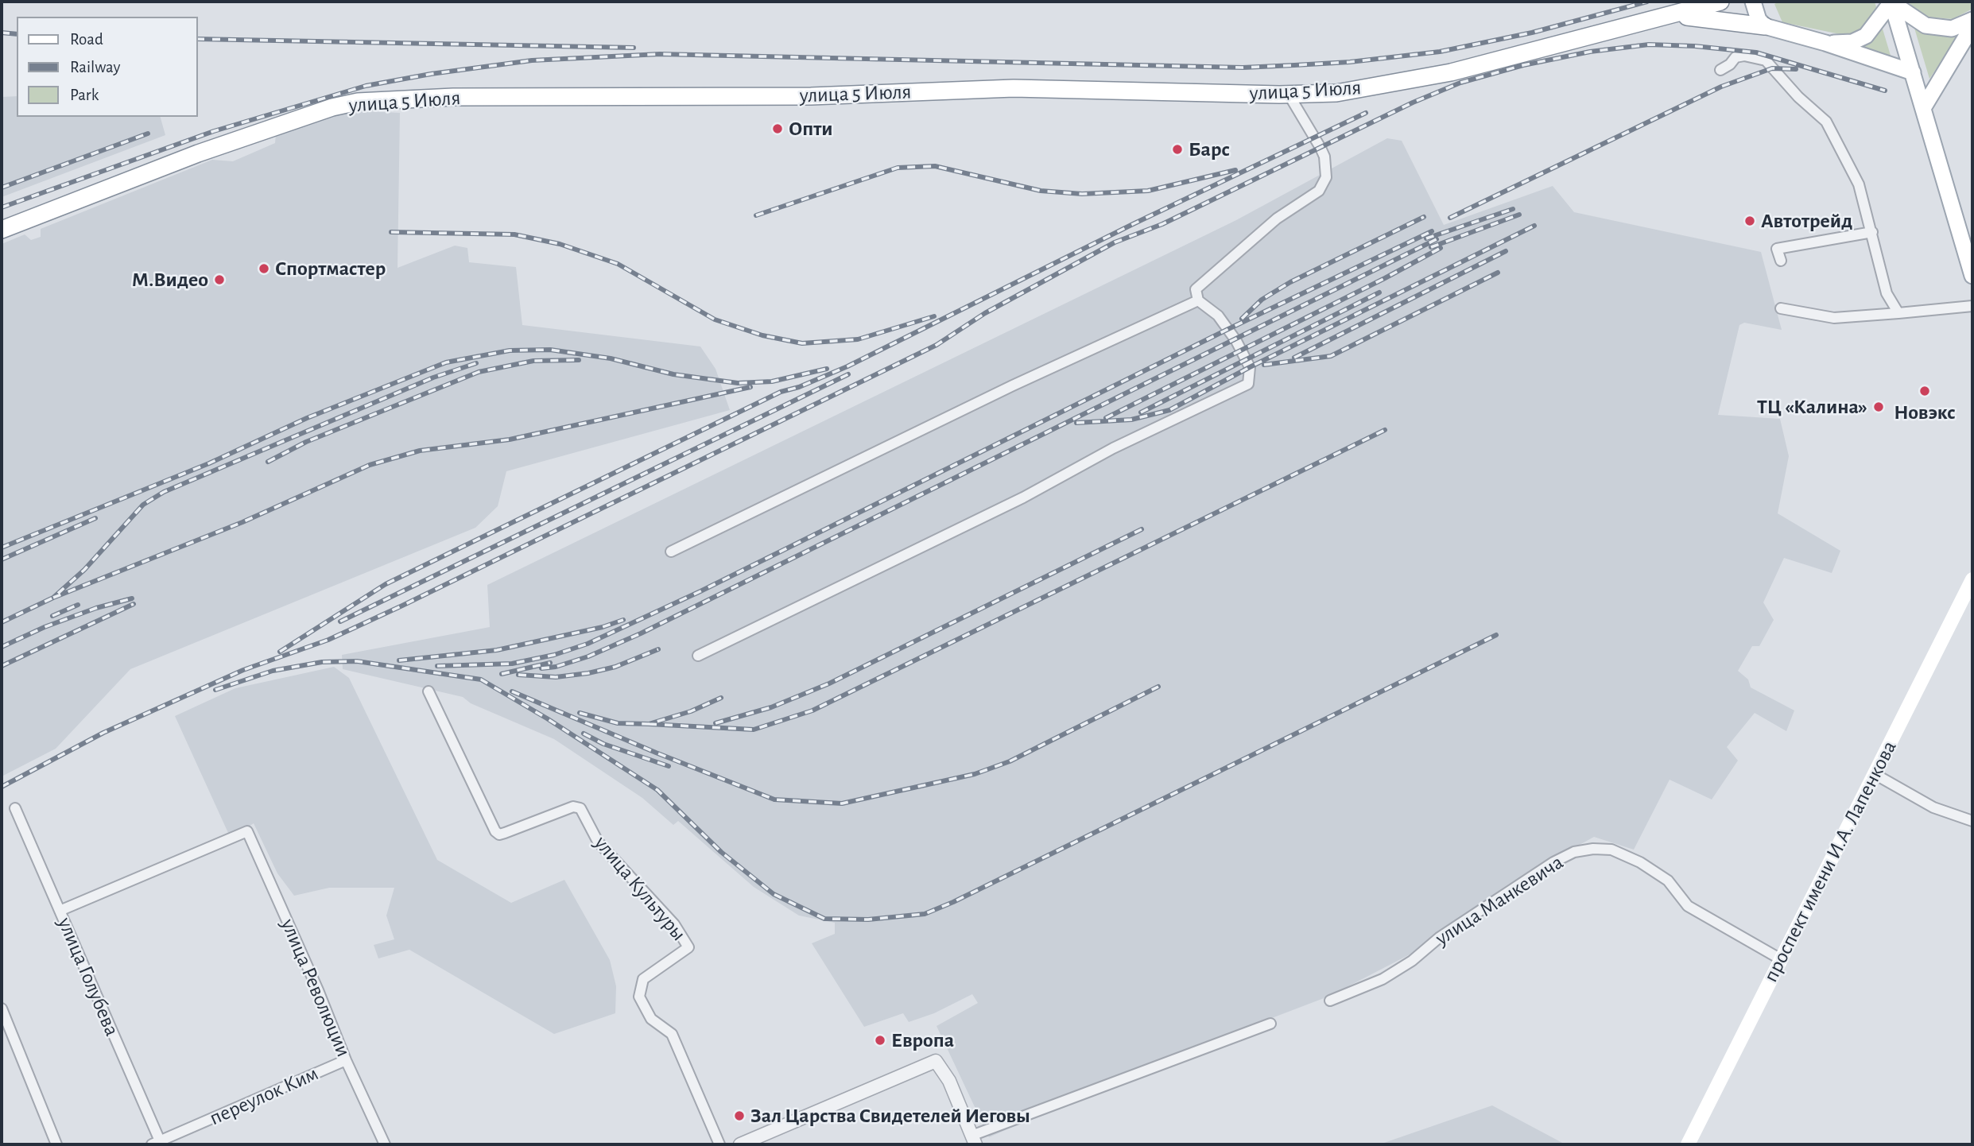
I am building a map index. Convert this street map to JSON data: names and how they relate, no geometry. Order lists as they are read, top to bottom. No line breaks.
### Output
{"streets":{"highway":["улица 5 Июля"],"main road":["проспект имени И.А. Лапенкова"],"street":["улица Культуры","улица Манкевича","улица Голубева","улица Революции","переулок Ким"]},"crossings":[["проспект имени И.А. Лапенкова","улица Манкевича"],["улица Голубева","улица Революции"],["улица Голубева","переулок Ким"],["улица Революции","переулок Ким"]],"places":["Опти","Барс","Автотрейд","Спортмастер","М.Видео","Новэкс","ТЦ «Калина»","Европа","Зал Царства Свидетелей Иеговы"],"legend":["Road","Railway","Park"]}
